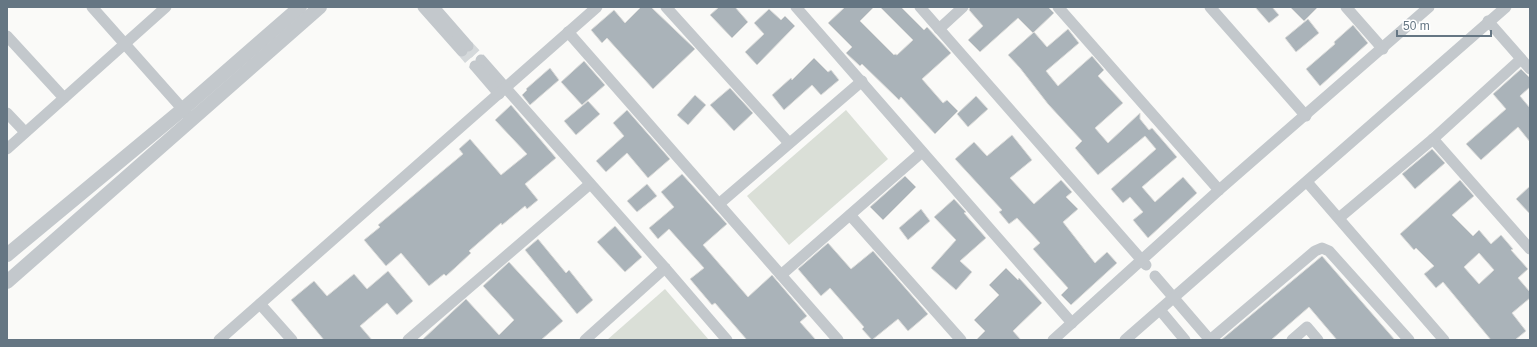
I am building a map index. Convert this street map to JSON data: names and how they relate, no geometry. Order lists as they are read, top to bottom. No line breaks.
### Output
{"scale_bar":"50 m"}
